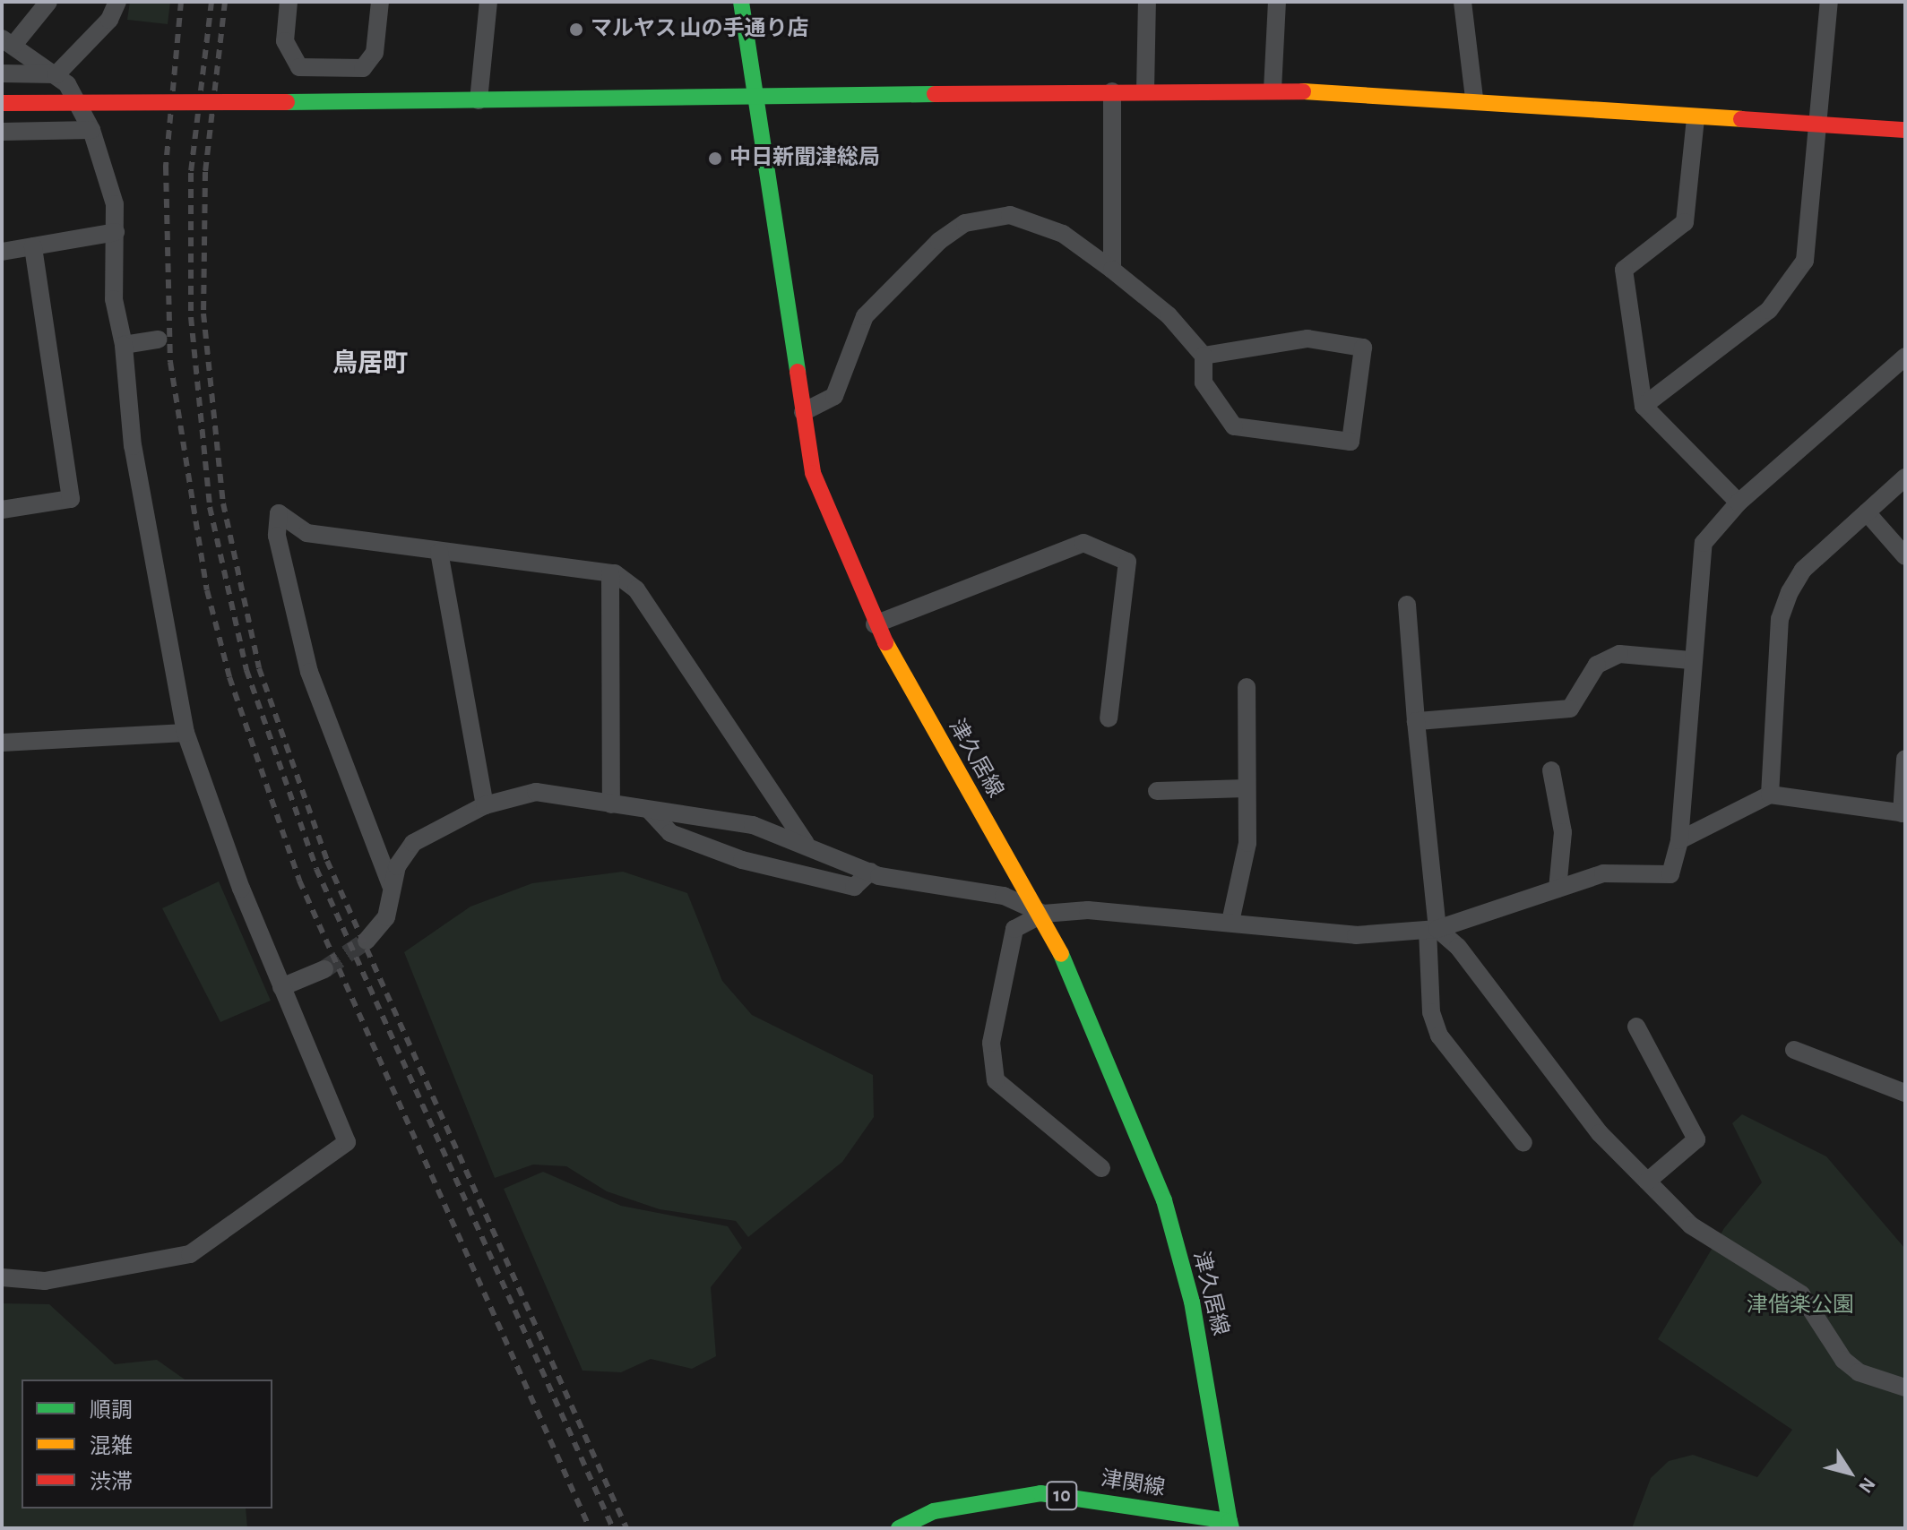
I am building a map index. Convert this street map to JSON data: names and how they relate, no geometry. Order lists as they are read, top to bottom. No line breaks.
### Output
{"streets":{"main road":["津久居線","津関線","10"]},"crossings":[["津久居線","津関線"]],"districts":["鳥居町"],"parks":["津偕楽公園"],"places":["マルヤス 山の手通り店","中日新聞津総局"],"legend":["順調","混雑","渋滞"],"north":"bottom right"}
